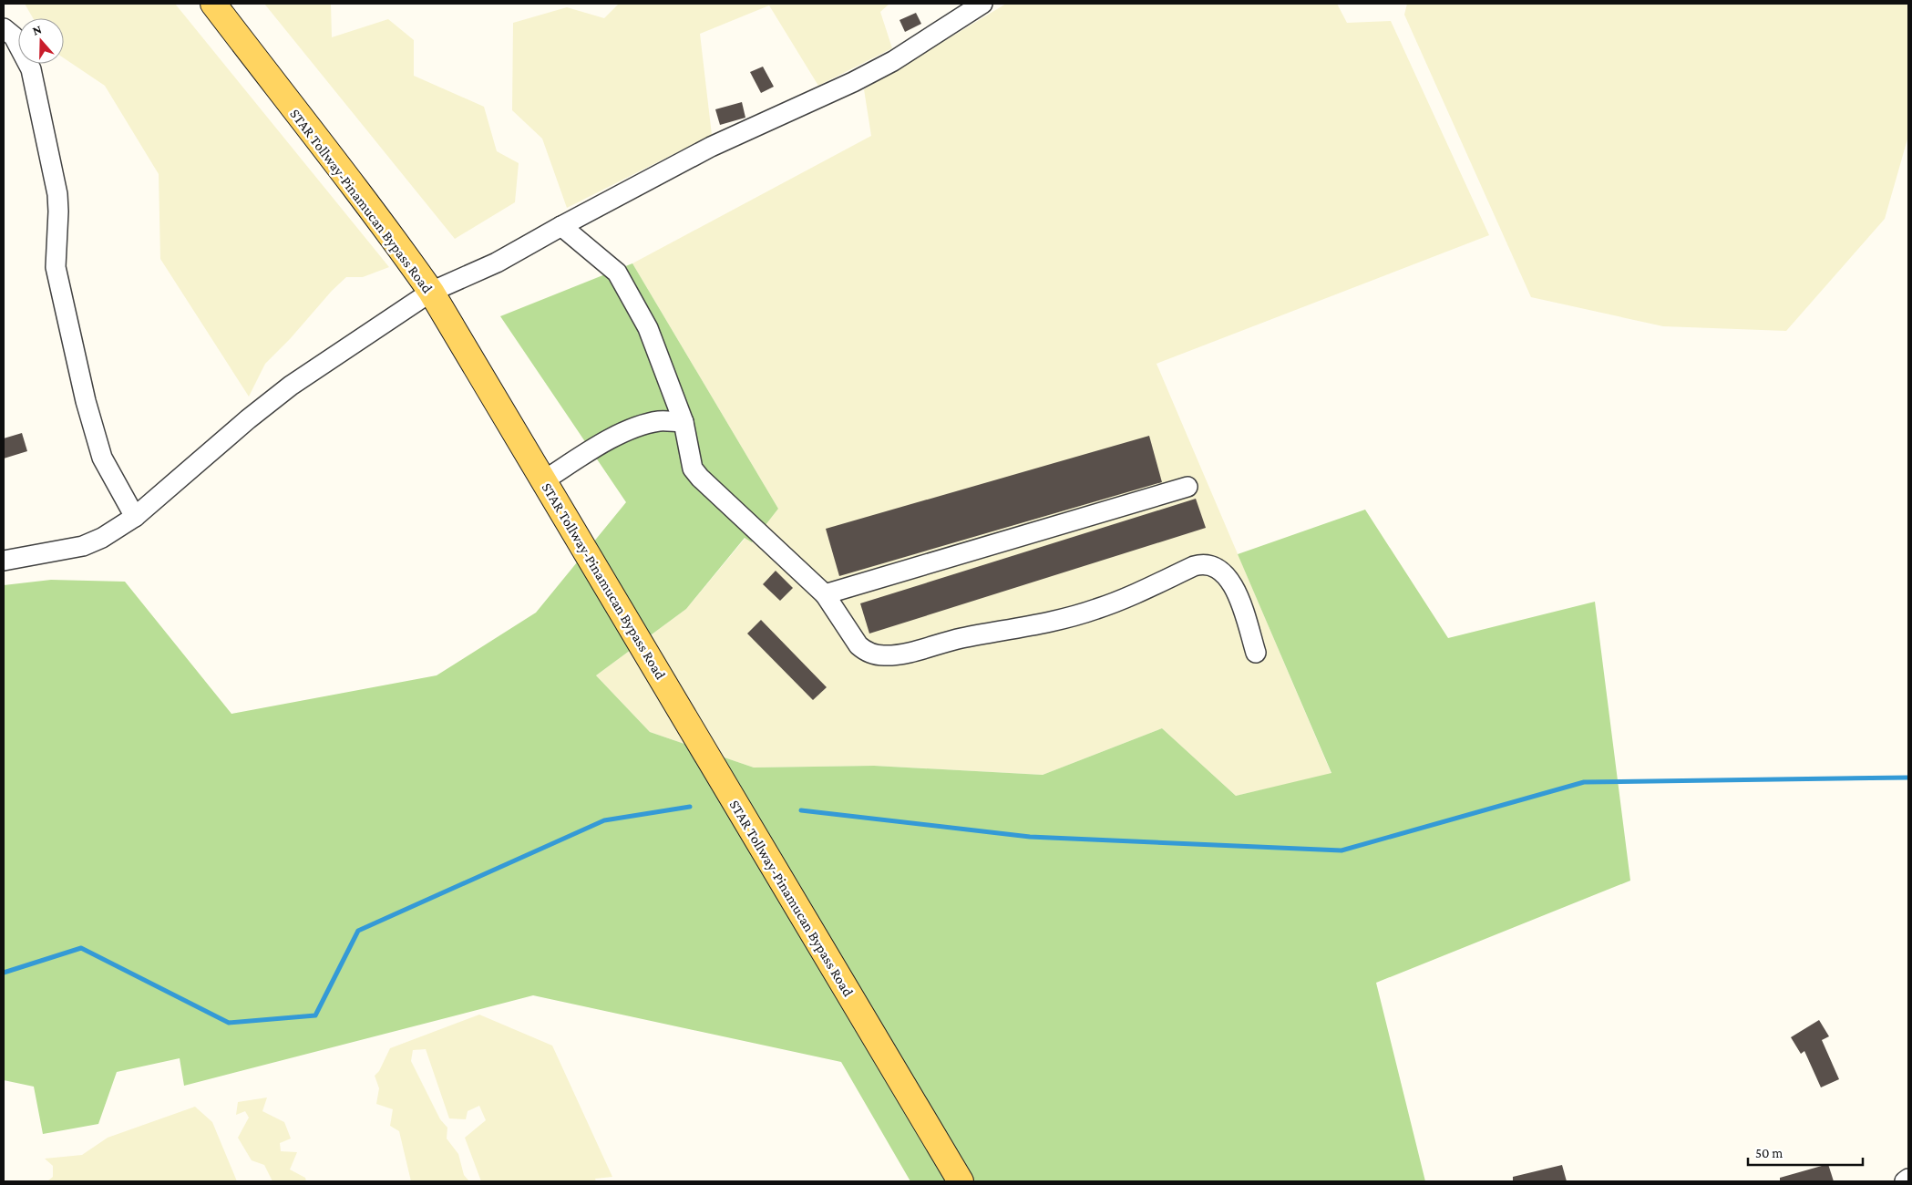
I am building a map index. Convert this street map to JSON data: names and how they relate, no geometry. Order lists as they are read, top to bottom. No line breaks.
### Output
{"streets":{"main road":["STAR Tollway-Pinamucan Bypass Road"]},"scale_bar":"50 m","north":"top"}
